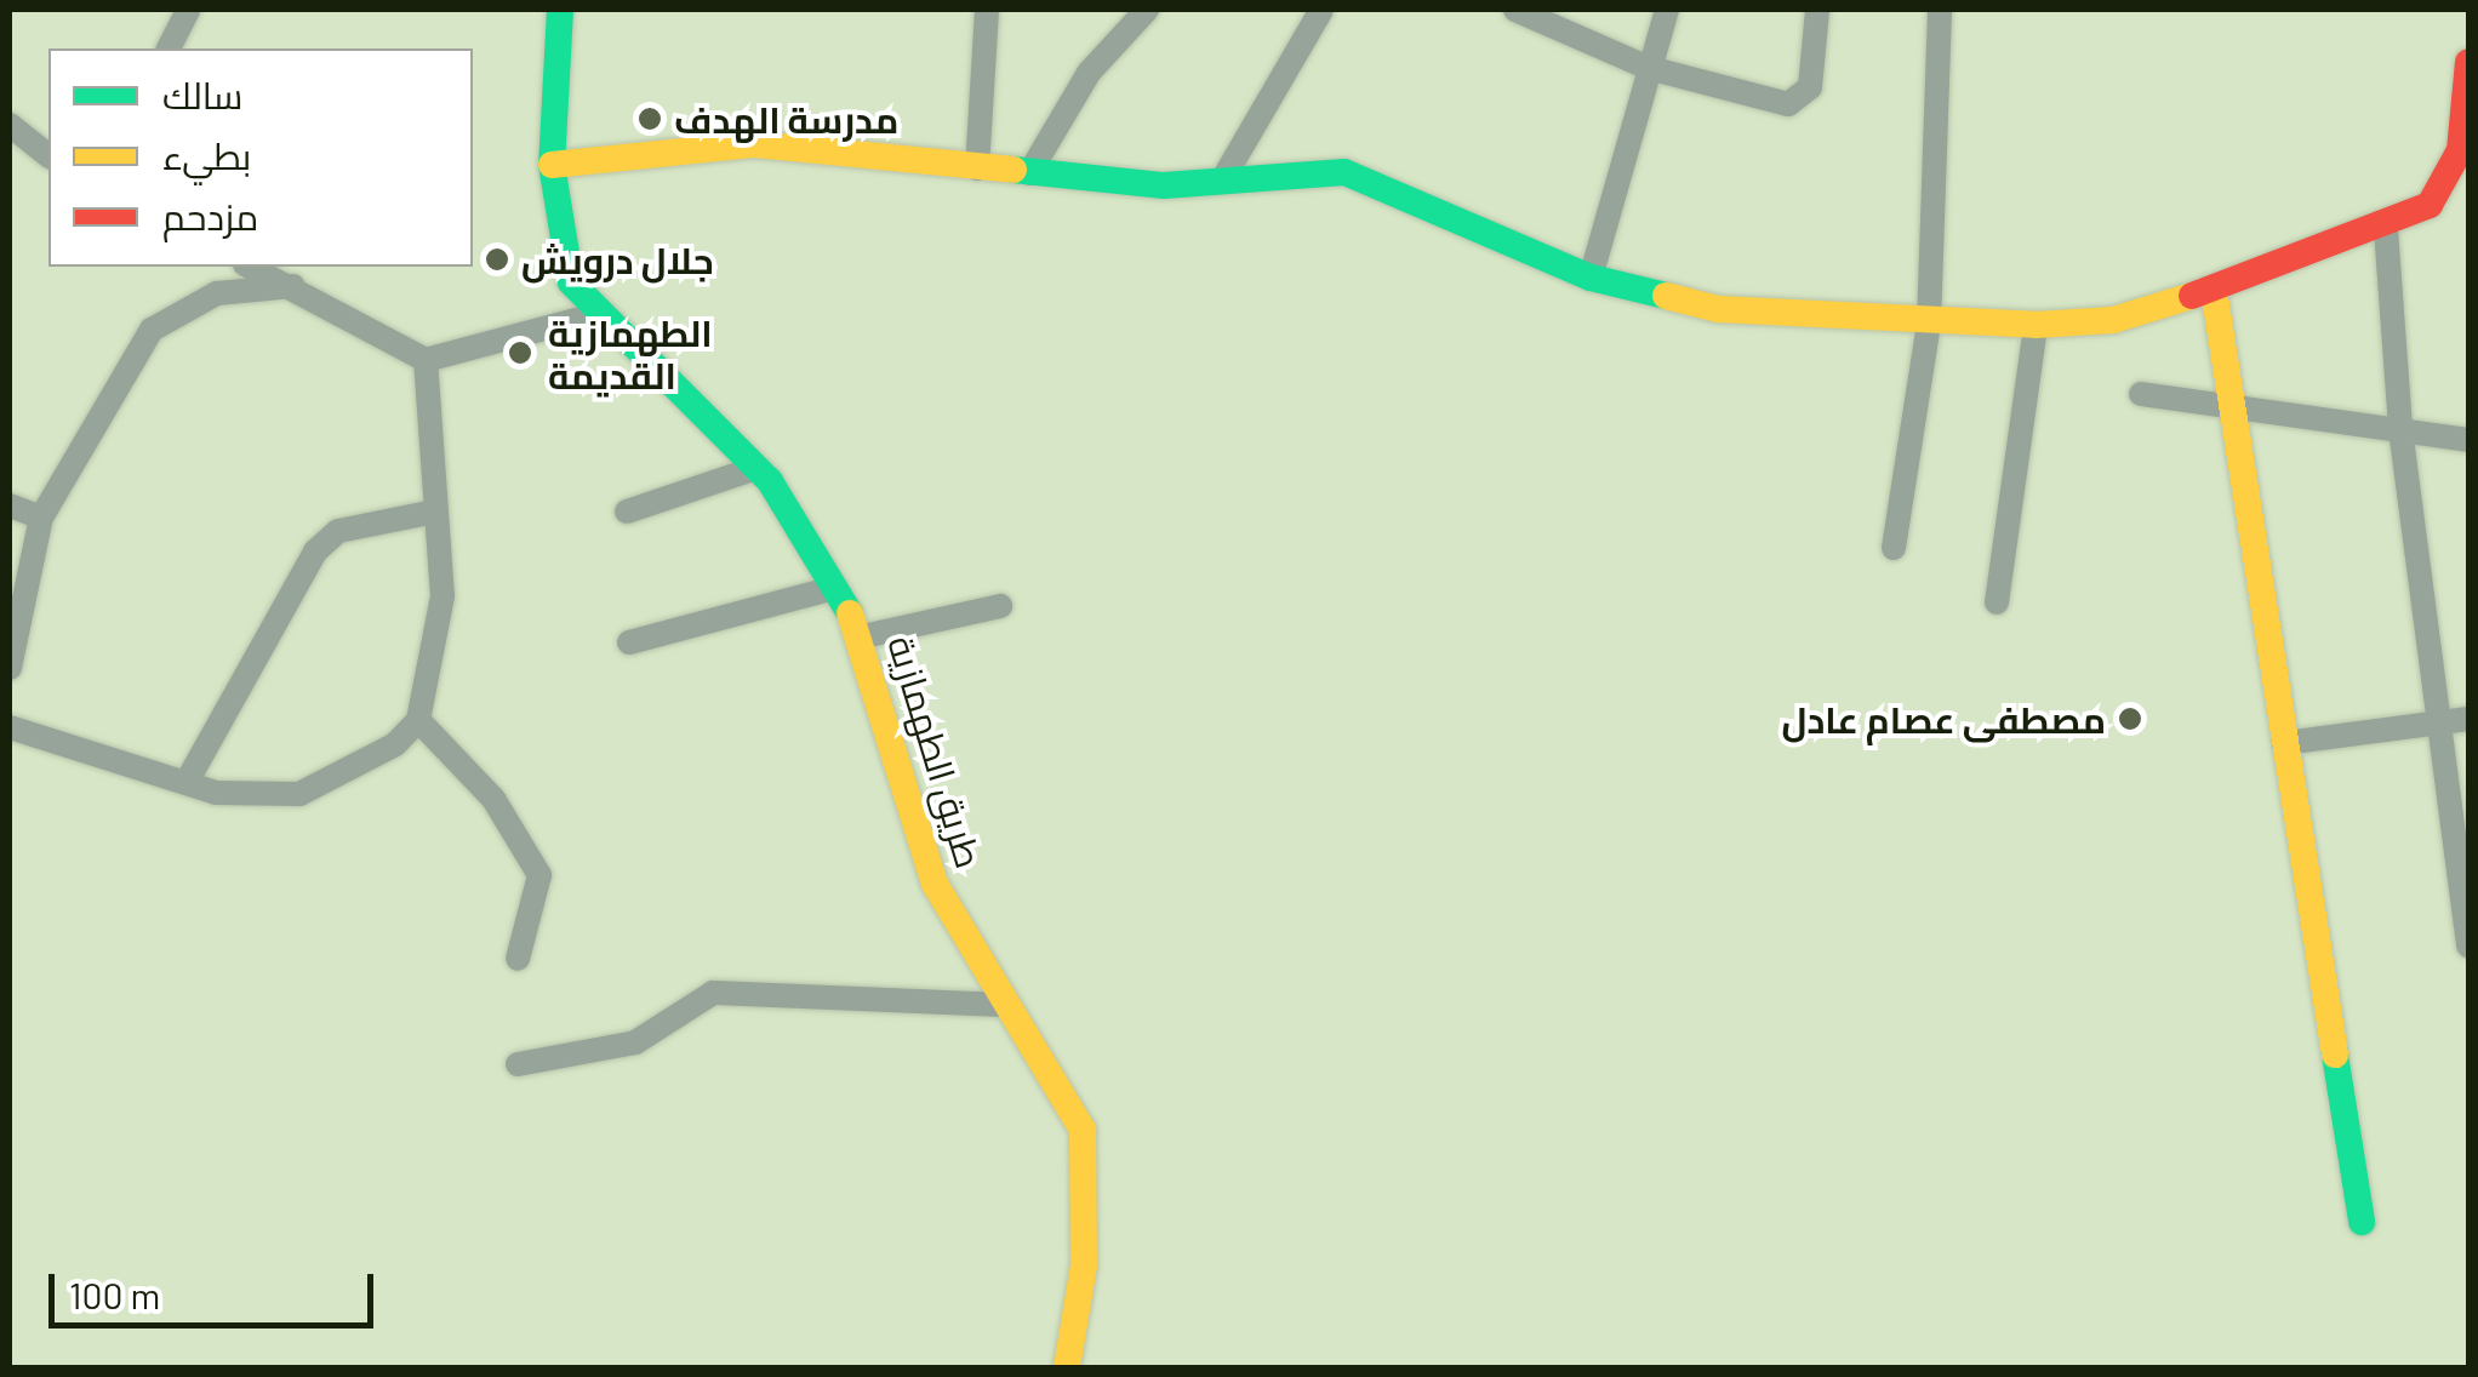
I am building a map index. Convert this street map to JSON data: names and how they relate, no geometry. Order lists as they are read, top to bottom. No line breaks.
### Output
{"streets":{"street":["طريق الطهمازية"]},"places":["مدرسة الهدف","جلال درويش","الطهمازية القديمة","مصطفى عصام عادل"],"legend":["سالك","بطيء","مزدحم"],"scale_bar":"100 m"}
